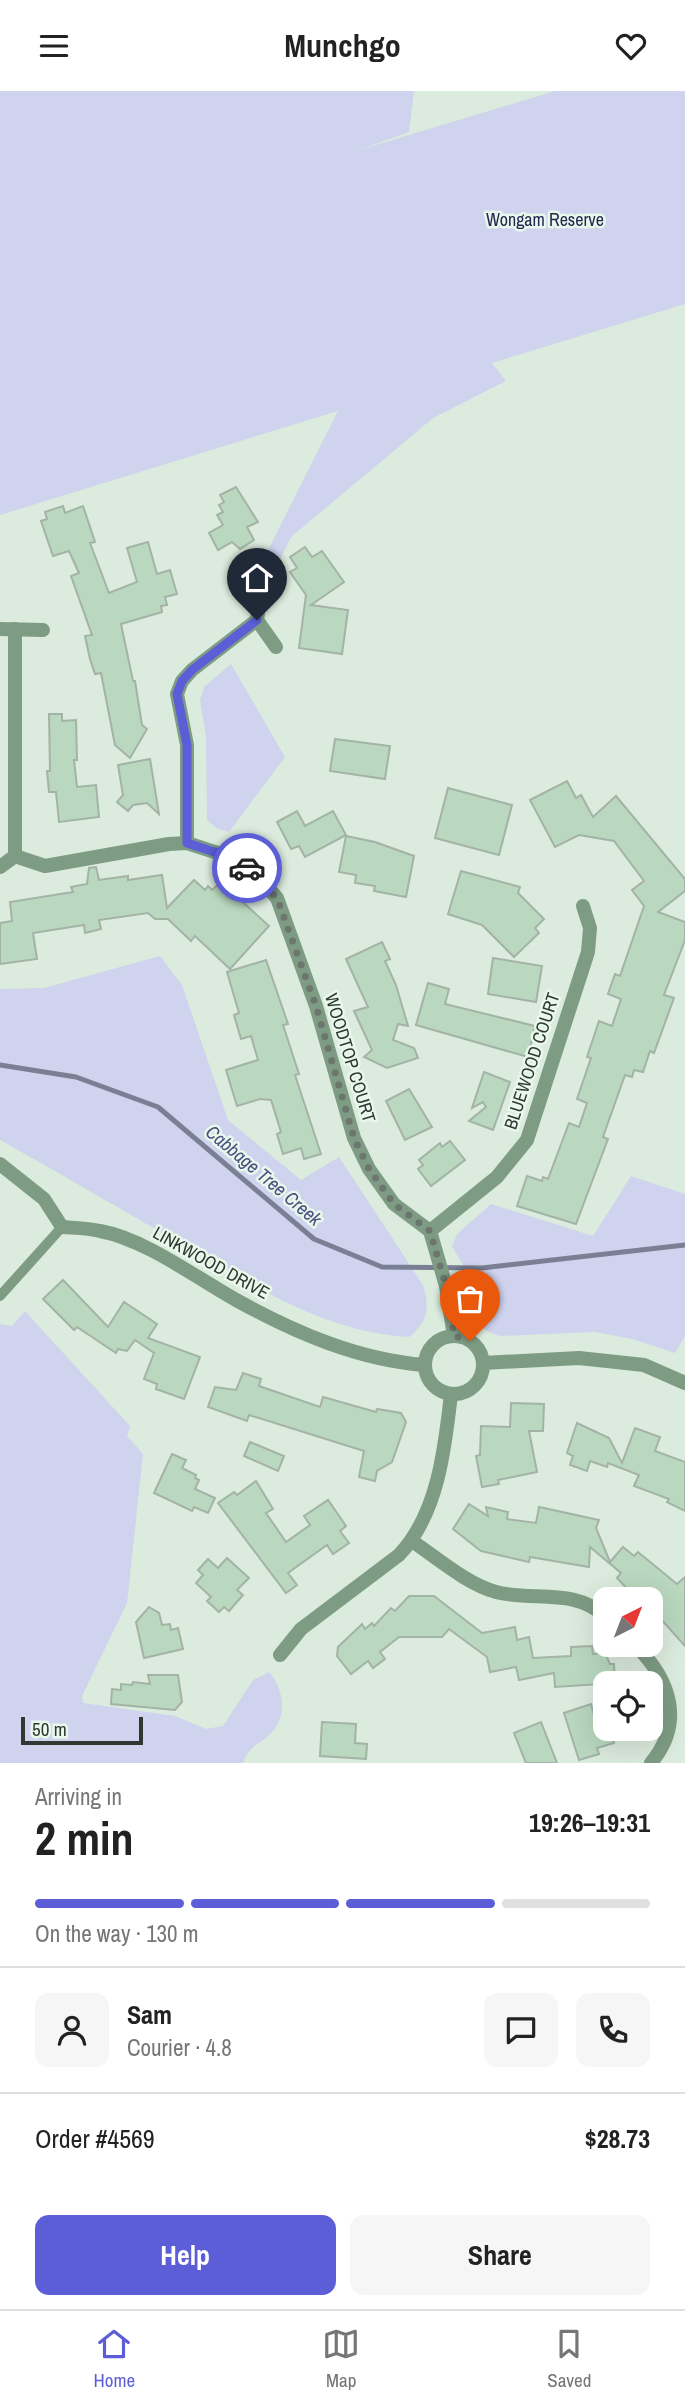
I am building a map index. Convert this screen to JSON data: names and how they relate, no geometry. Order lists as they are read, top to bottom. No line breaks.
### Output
{"streets":{"street":["WOODTOP COURT","BLUEWOOD COURT","LINKWOOD DRIVE"]},"crossings":[["WOODTOP COURT","BLUEWOOD COURT"]],"water":["Cabbage Tree Creek"],"parks":["Wongam Reserve"],"scale_bar":"50 m","north":"top right","page":{"header":"Munchgo","scale":"50 m","heading":["2 min","Arriving in","19:26–19:31"],"panel":["Sam","Courier · 4.8","Order #4569","$28.73"],"bar":"On the way · 130 m","buttons":["Help","Share"],"tabs":["Home","Map","Saved"]}}
